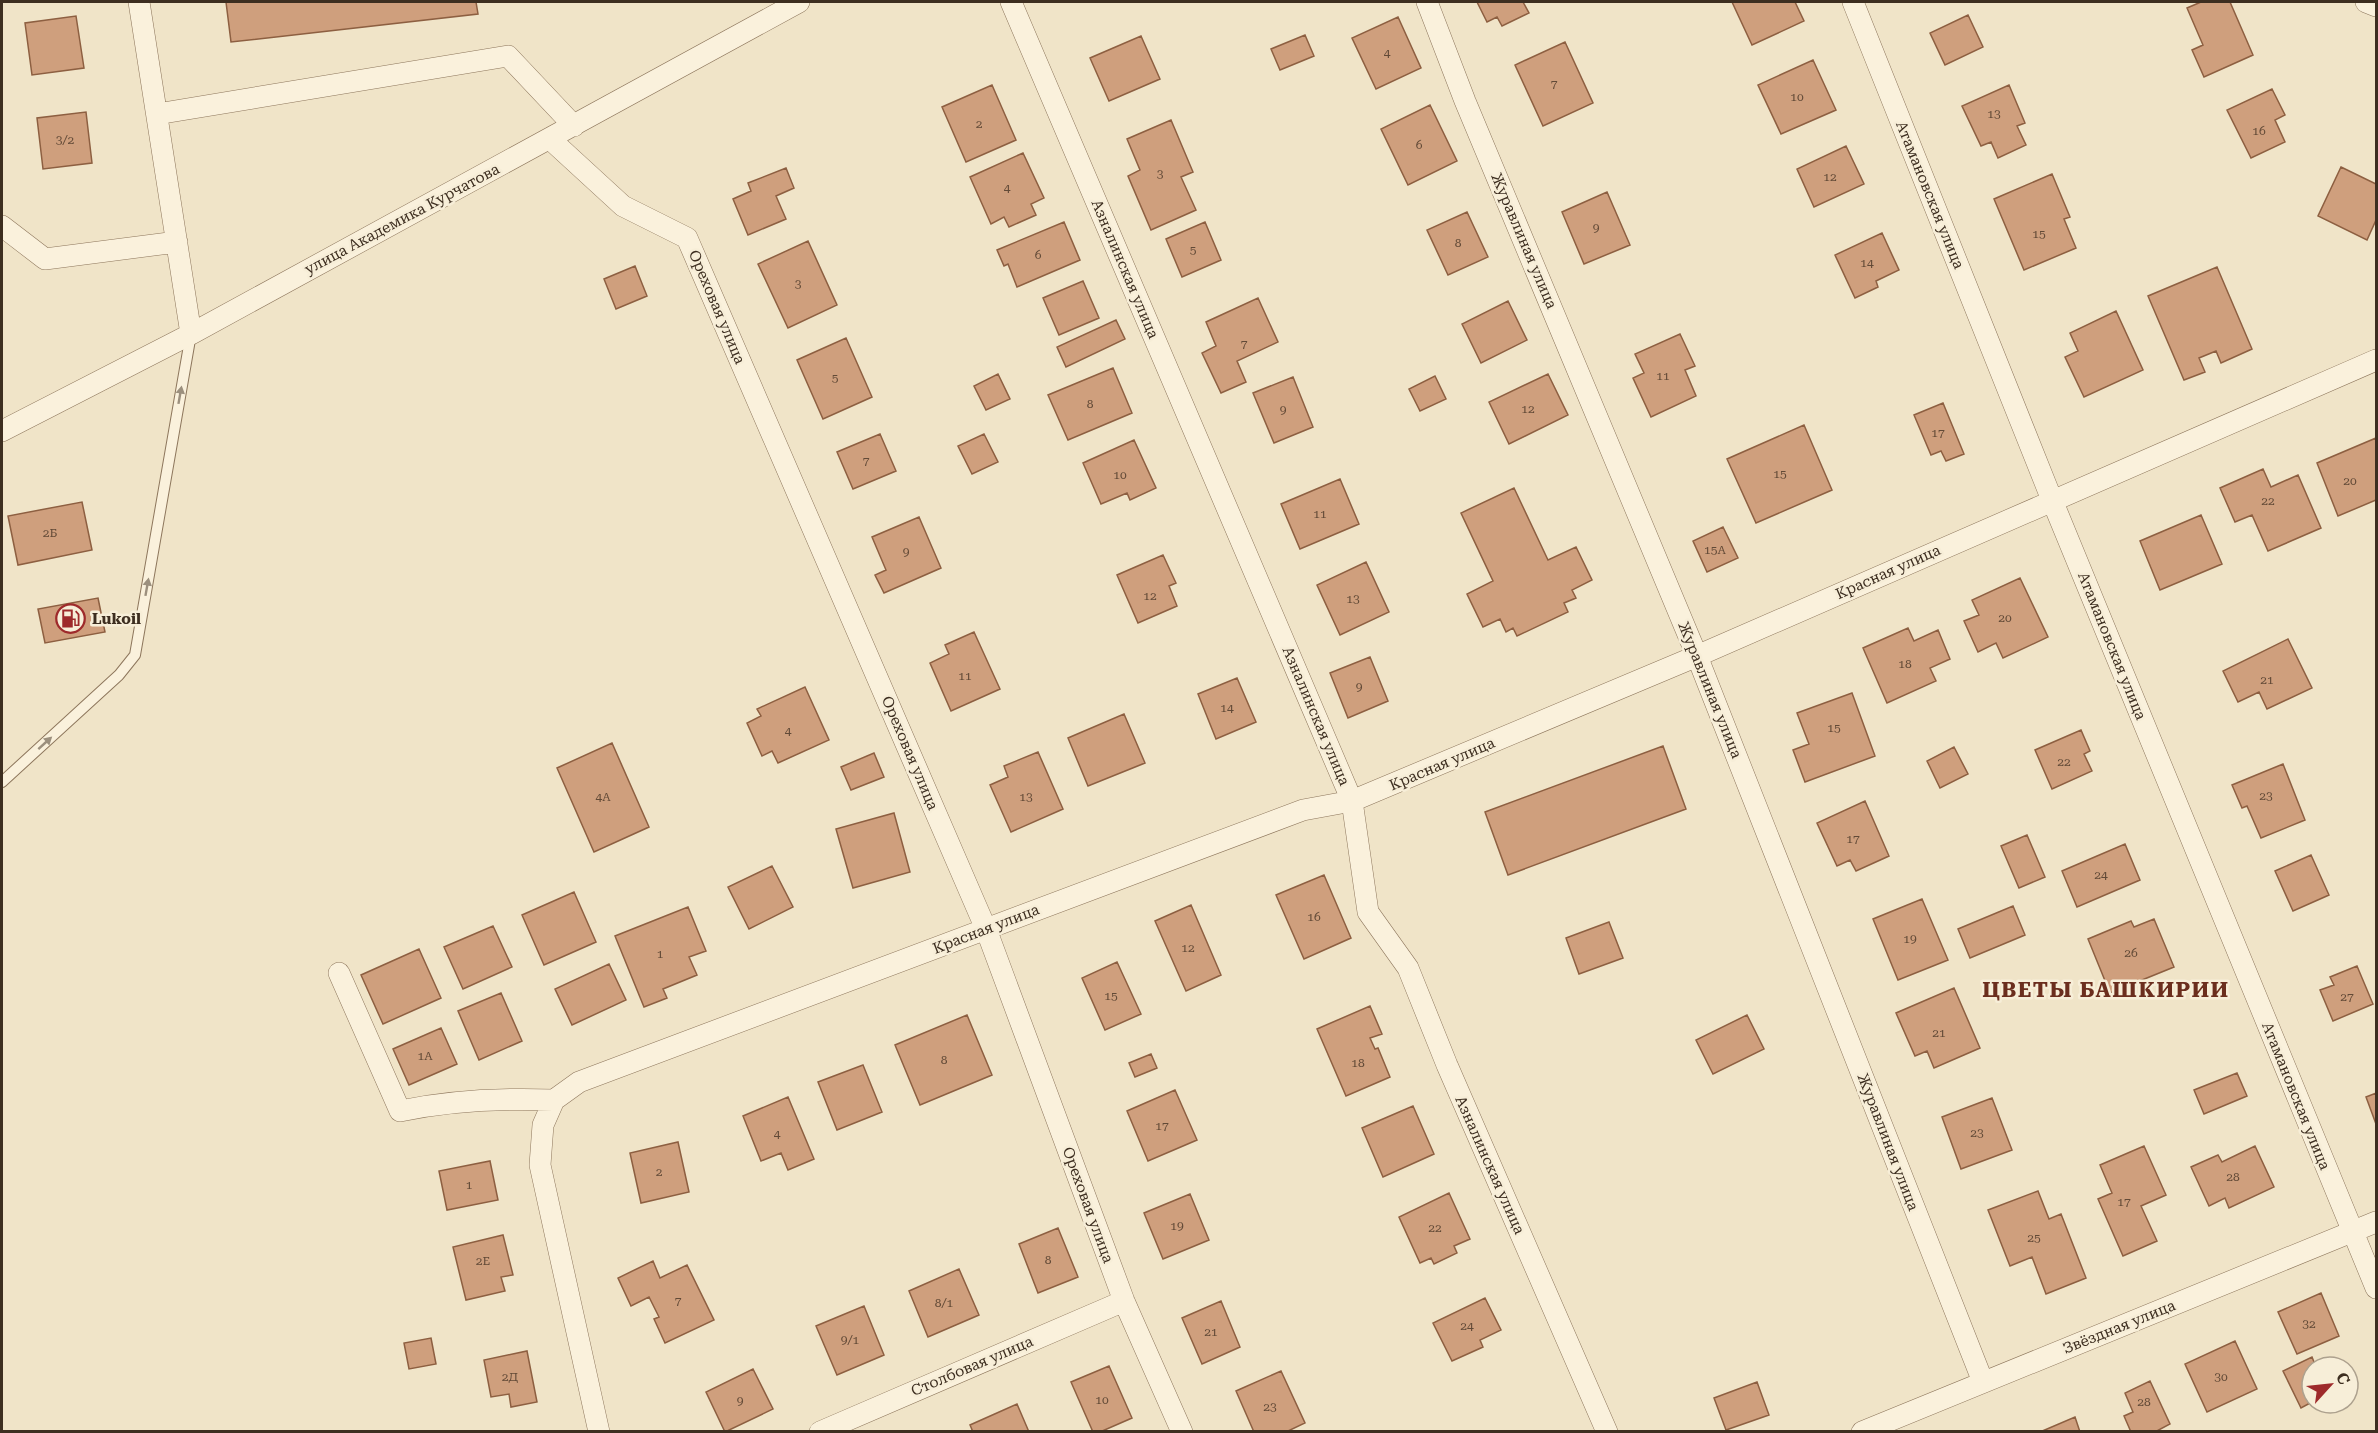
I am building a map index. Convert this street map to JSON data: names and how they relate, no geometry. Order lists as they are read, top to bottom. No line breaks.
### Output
{"streets":{"street":["Атамановская улица","улица Академика Курчатова","Журавлиная улица","Азналинская улица","Ореховая улица","Красная улица","Звёздная улица","Столбовая улица"]},"crossings":[["Атамановская улица","Красная улица"],["Атамановская улица","Звёздная улица"],["улица Академика Курчатова","Ореховая улица"],["Журавлиная улица","Красная улица"],["Журавлиная улица","Звёздная улица"],["Азналинская улица","Красная улица"],["Ореховая улица","Красная улица"],["Ореховая улица","Столбовая улица"]],"districts":["ЦВЕТЫ БАШКИРИИ"],"places":{"fuel station":["Lukoil"]},"house_numbers":["4","7","10","13","2","16","3/2","6","3","12","4","9","15","8","5","6","14","3","7","11","5","8","12","9","17","7","15","10","20","22","11","2Б","15А","9","12","13","20","18","11","21","9","14","15","4","22","23","4А","13","17","24","16","19","12","26","1","15","27","21","1А","8","18","17","23","4","2","28","1","17","19","22","25","8","2Е","7","8/1","32","24","21","9/1","2Д","30","10","9","28","23"],"north":"top right"}
